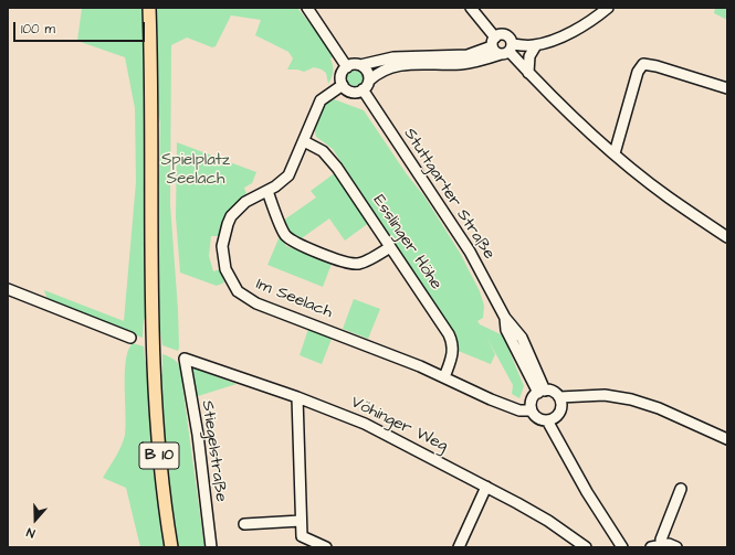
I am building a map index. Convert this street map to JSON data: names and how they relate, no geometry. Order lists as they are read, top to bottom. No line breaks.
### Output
{"streets":{"main road":["B 10"],"street":["Stuttgarter Straße","Esslinger Höhe","Im Seelach","Vöhinger Weg","Stiegelstraße"]},"crossings":[["Stuttgarter Straße","Im Seelach"],["Esslinger Höhe","Im Seelach"],["Vöhinger Weg","Stiegelstraße"]],"parks":["Spielplatz Seelach"],"scale_bar":"100 m","north":"bottom"}
